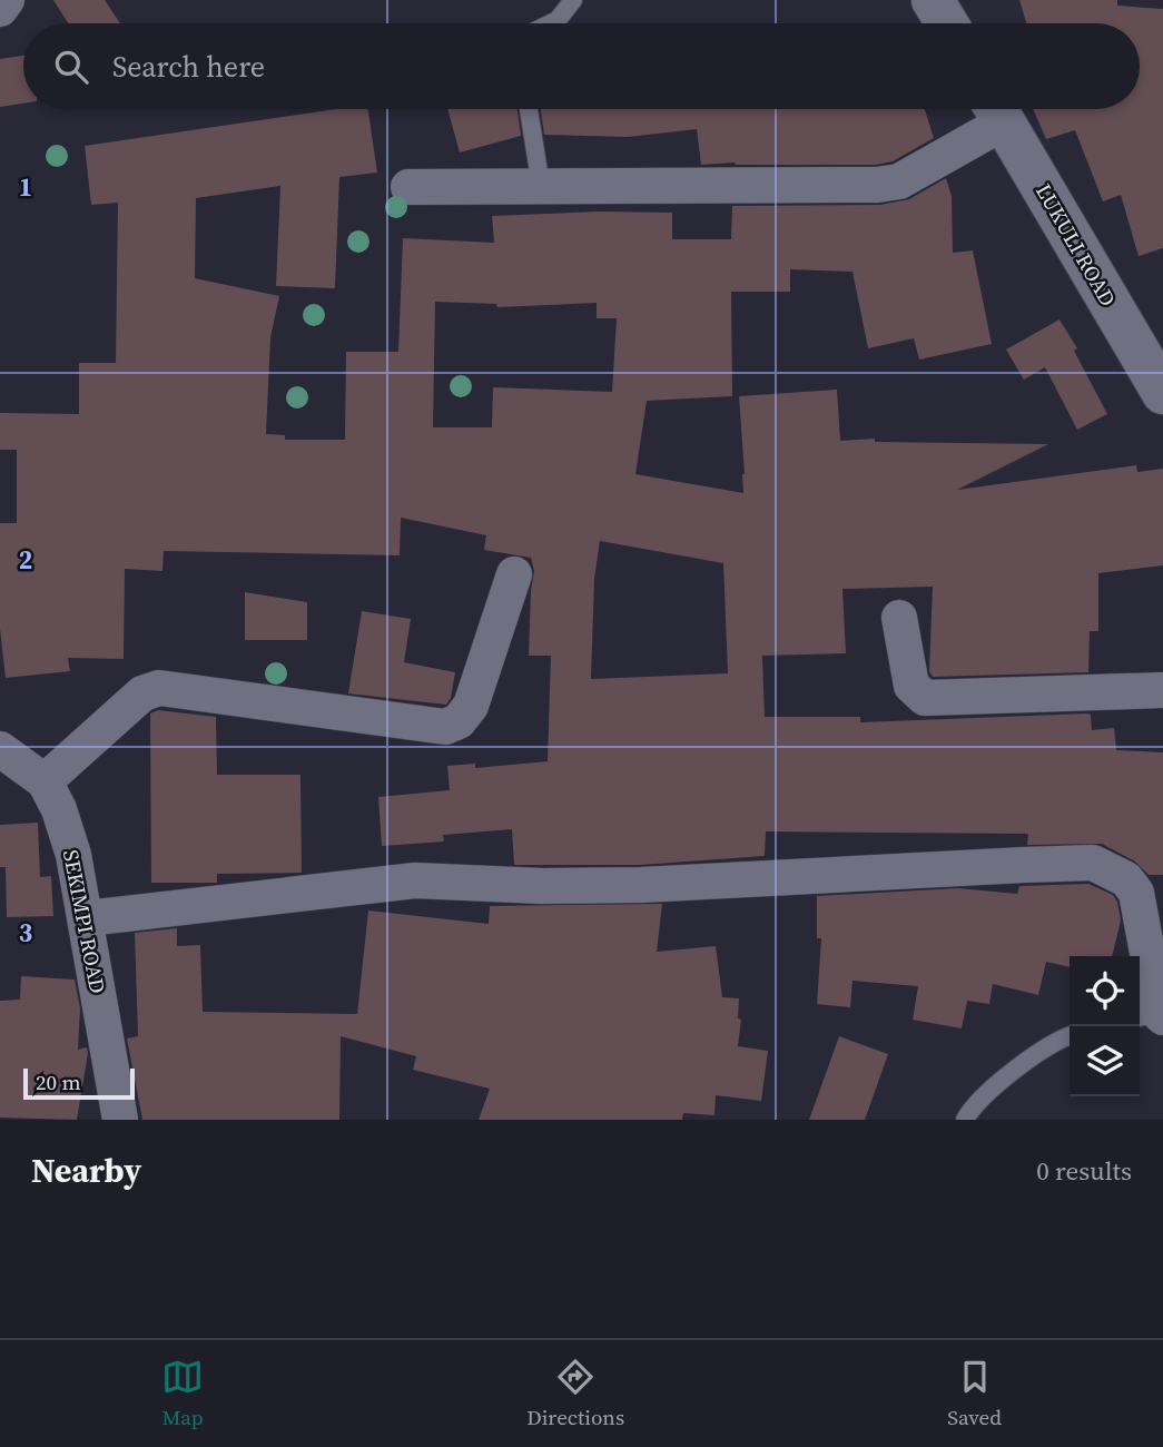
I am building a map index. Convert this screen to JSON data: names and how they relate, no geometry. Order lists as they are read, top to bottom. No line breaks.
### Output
{"streets":{"street":["LUKULI ROAD","SEKIMPI ROAD"]},"scale_bar":"20 m","page":{"search":"Search here","scale":"20 m","heading":["Nearby","0 results"],"nav":["Map","Directions","Saved"]},"grid":{"rows":["1","2","3"]}}
